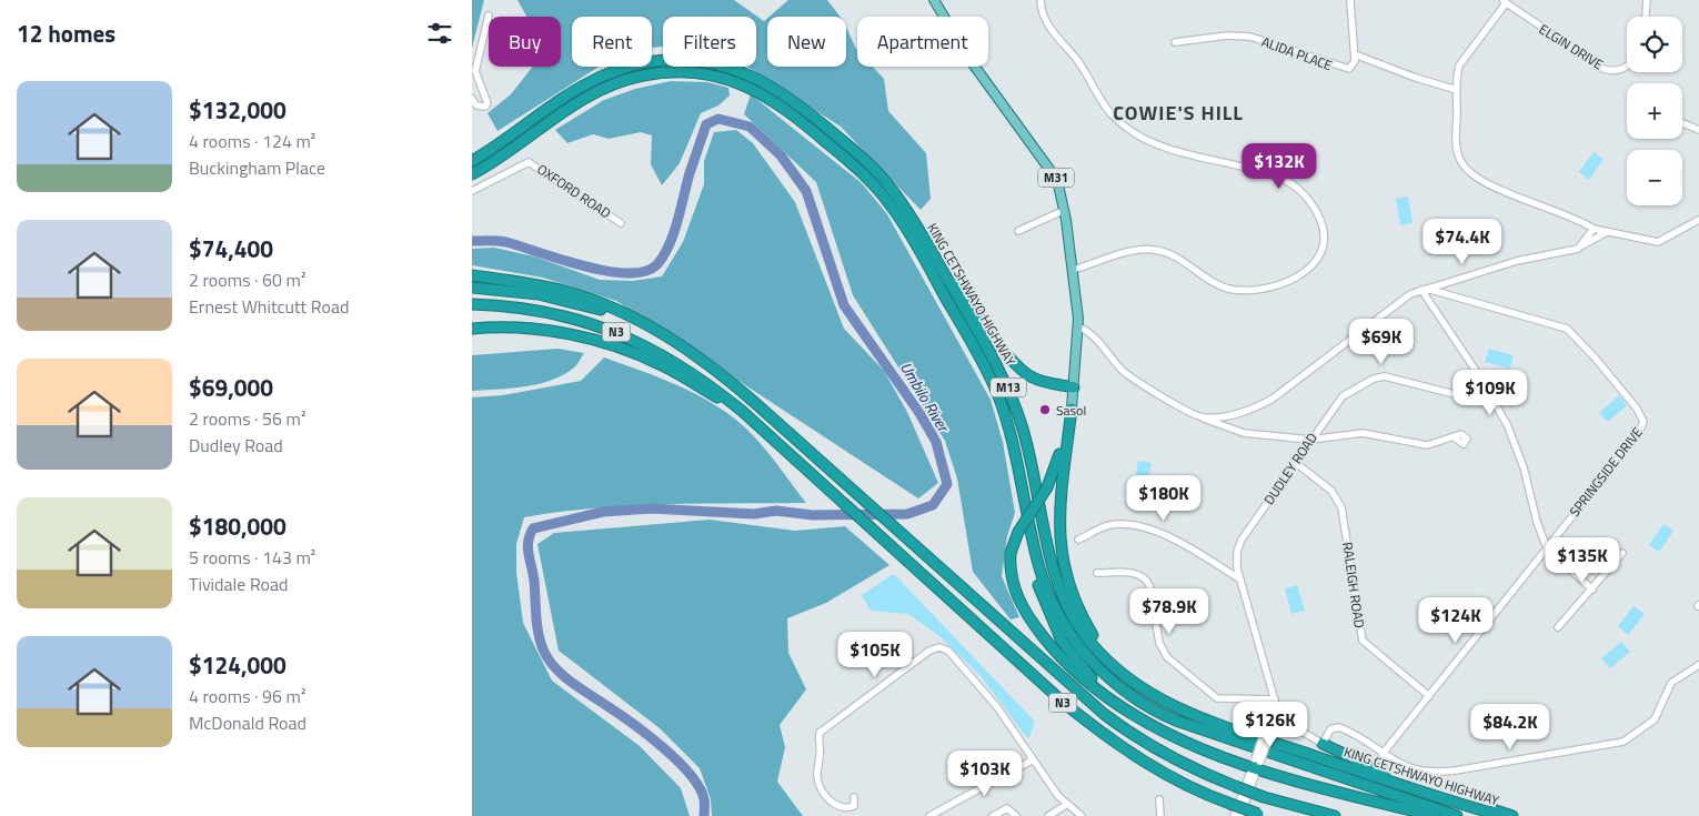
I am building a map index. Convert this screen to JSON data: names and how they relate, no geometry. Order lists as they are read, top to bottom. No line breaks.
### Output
{"streets":{"highway":["KING CETSHWAYO HIGHWAY","N3","M13"],"main road":["M31"],"street":["ELGIN DRIVE","ALIDA PLACE","OXFORD ROAD","DUDLEY ROAD","SPRINGSIDE DRIVE","RALEIGH ROAD"]},"crossings":[["DUDLEY ROAD","RALEIGH ROAD"]],"districts":["COWIE'S HILL"],"water":["Umbilo River"],"places":["Sasol"],"page":{"heading":"12 homes","map_buttons":["+","−"],"chip":["Buy","Rent","Filters","New","Apartment"],"list":[{"name":"$132,000","note":"4 rooms · 124 m² · Buckingham Place"},{"name":"$74,400","note":"2 rooms · 60 m² · Ernest Whitcutt Road"},{"name":"$69,000","note":"2 rooms · 56 m² · Dudley Road"},{"name":"$180,000","note":"5 rooms · 143 m² · Tividale Road"},{"name":"$124,000","note":"4 rooms · 96 m² · McDonald Road"}],"price":["$132K","$74.4K","$69K","$109K","$180K","$135K","$78.9K","$124K","$105K","$126K","$84.2K","$103K"]}}
